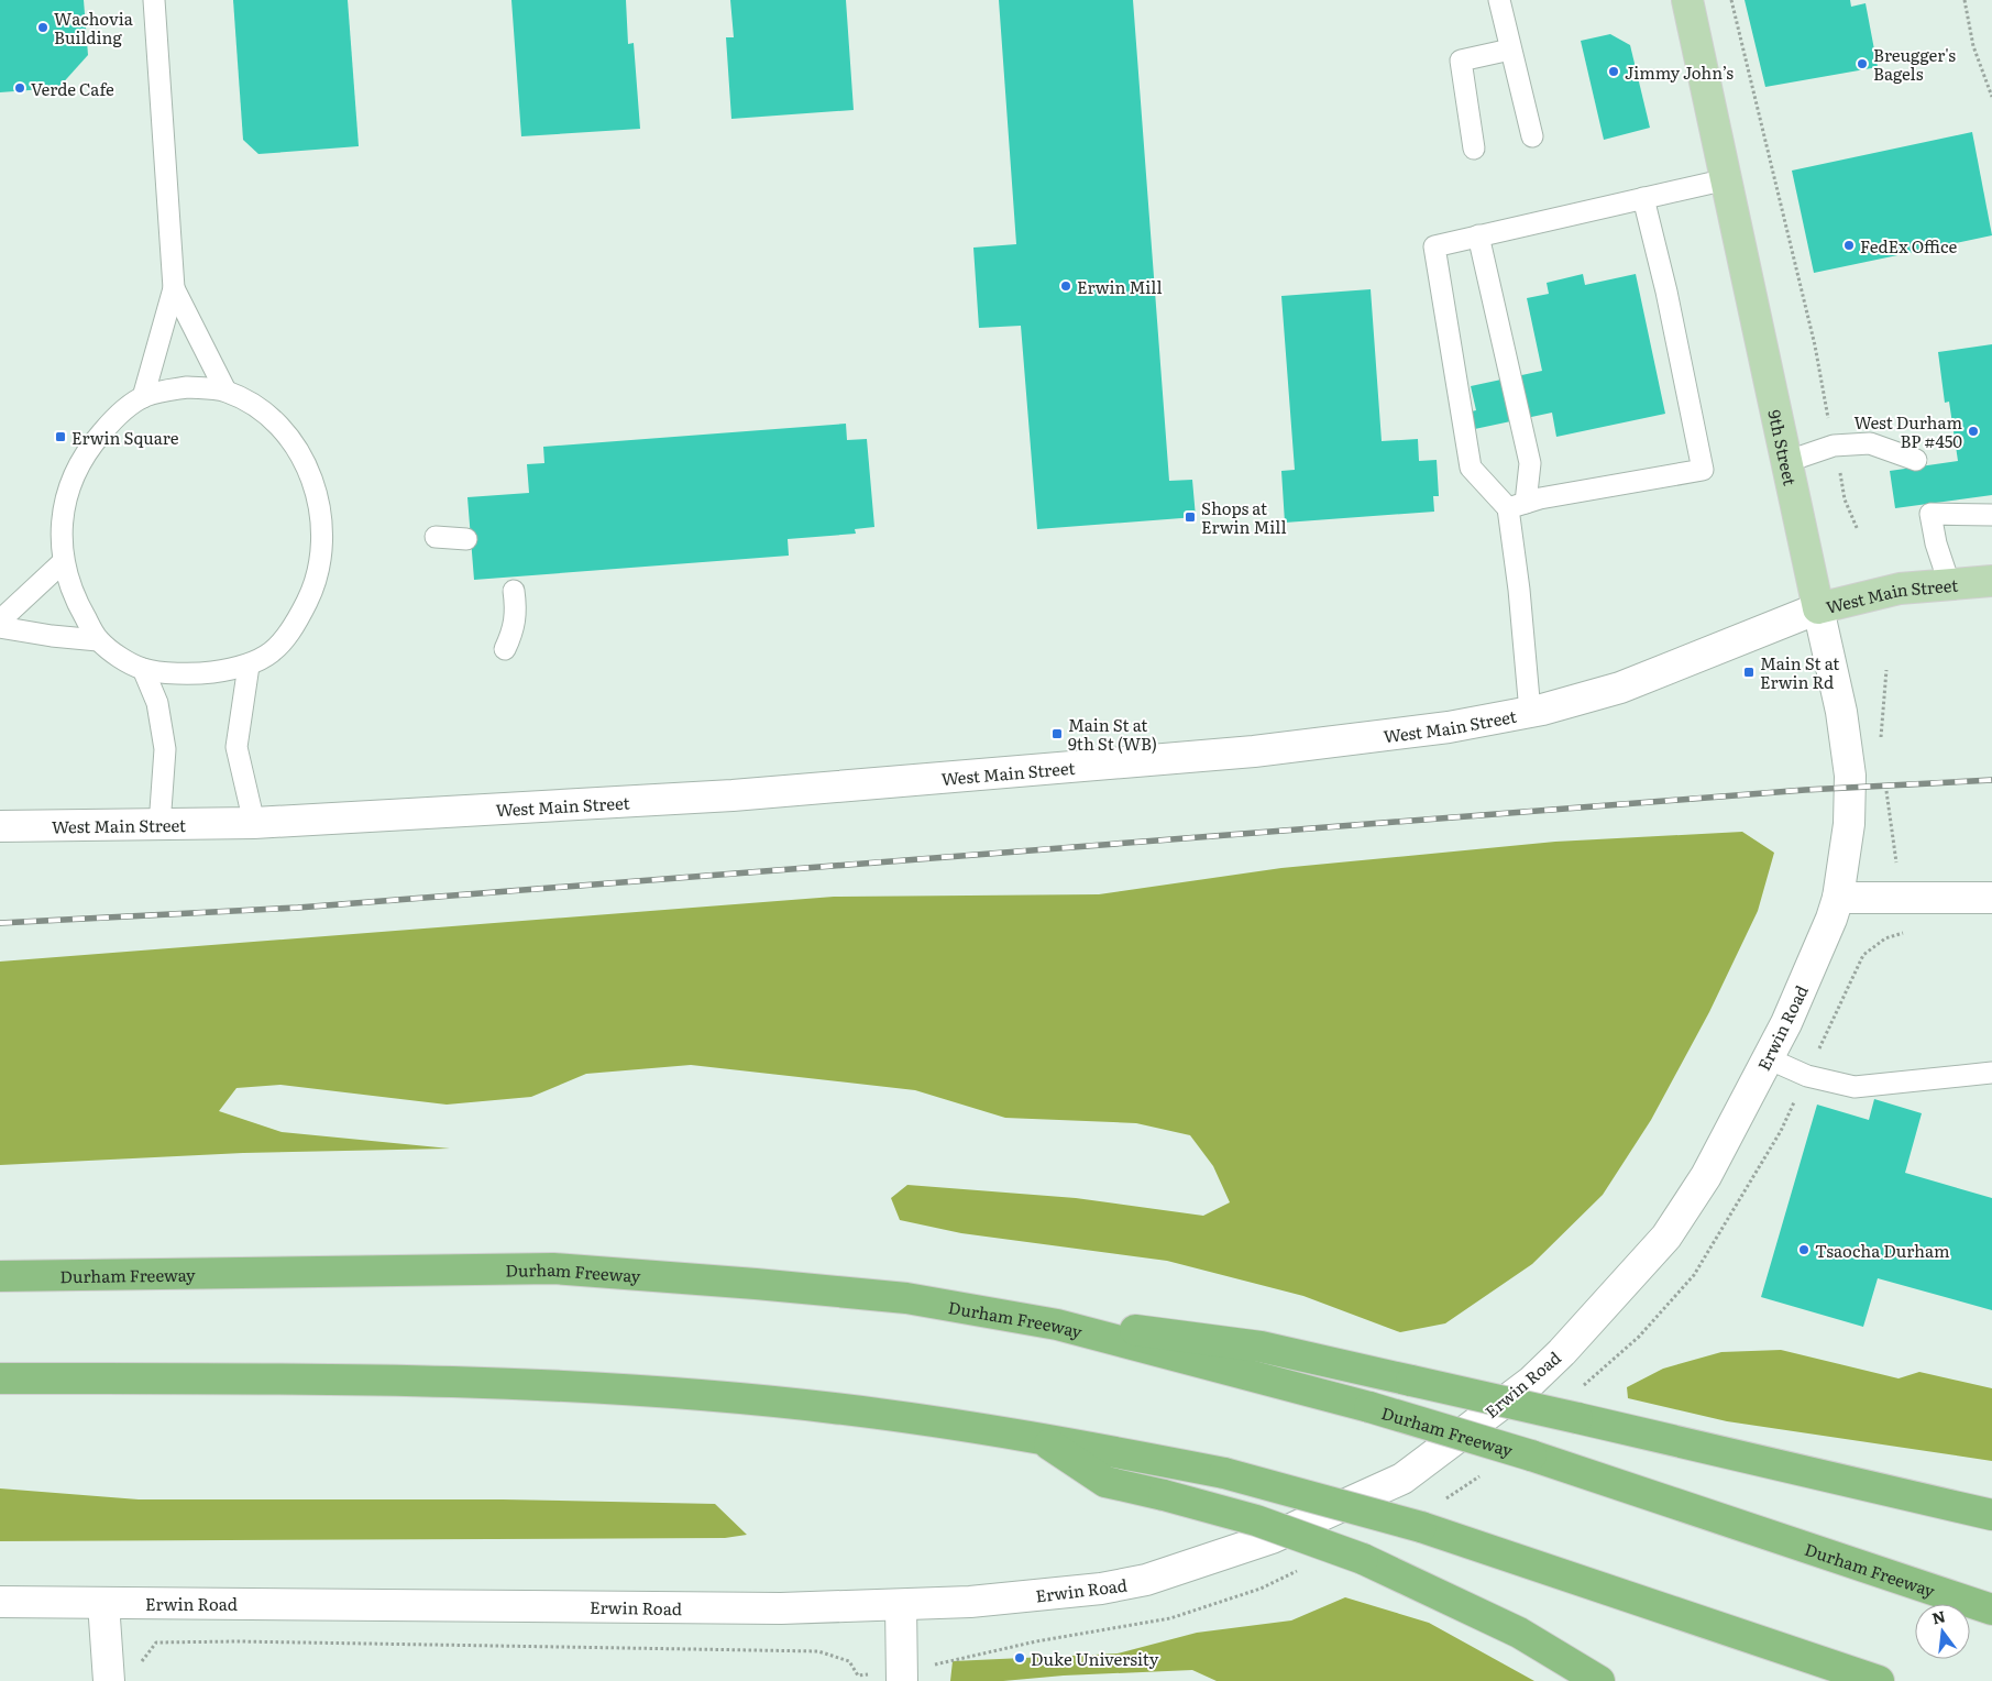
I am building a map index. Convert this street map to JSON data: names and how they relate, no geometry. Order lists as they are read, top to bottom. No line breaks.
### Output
{"streets":{"highway":["Durham Freeway"],"main road":["9th Street","West Main Street","Erwin Road"]},"crossings":[["9th Street","West Main Street"],["9th Street","Erwin Road"]],"places":{"other":["Wachovia Building","Breugger's Bagels","Jimmy John’s","Verde Cafe","FedEx Office","Erwin Mill","West Durham BP #450","Tsaocha Durham","Duke University"],"transit":["Erwin Square","Shops at Erwin Mill","Main St at Erwin Rd","Main St at 9th St (WB)"]},"north":"top"}
